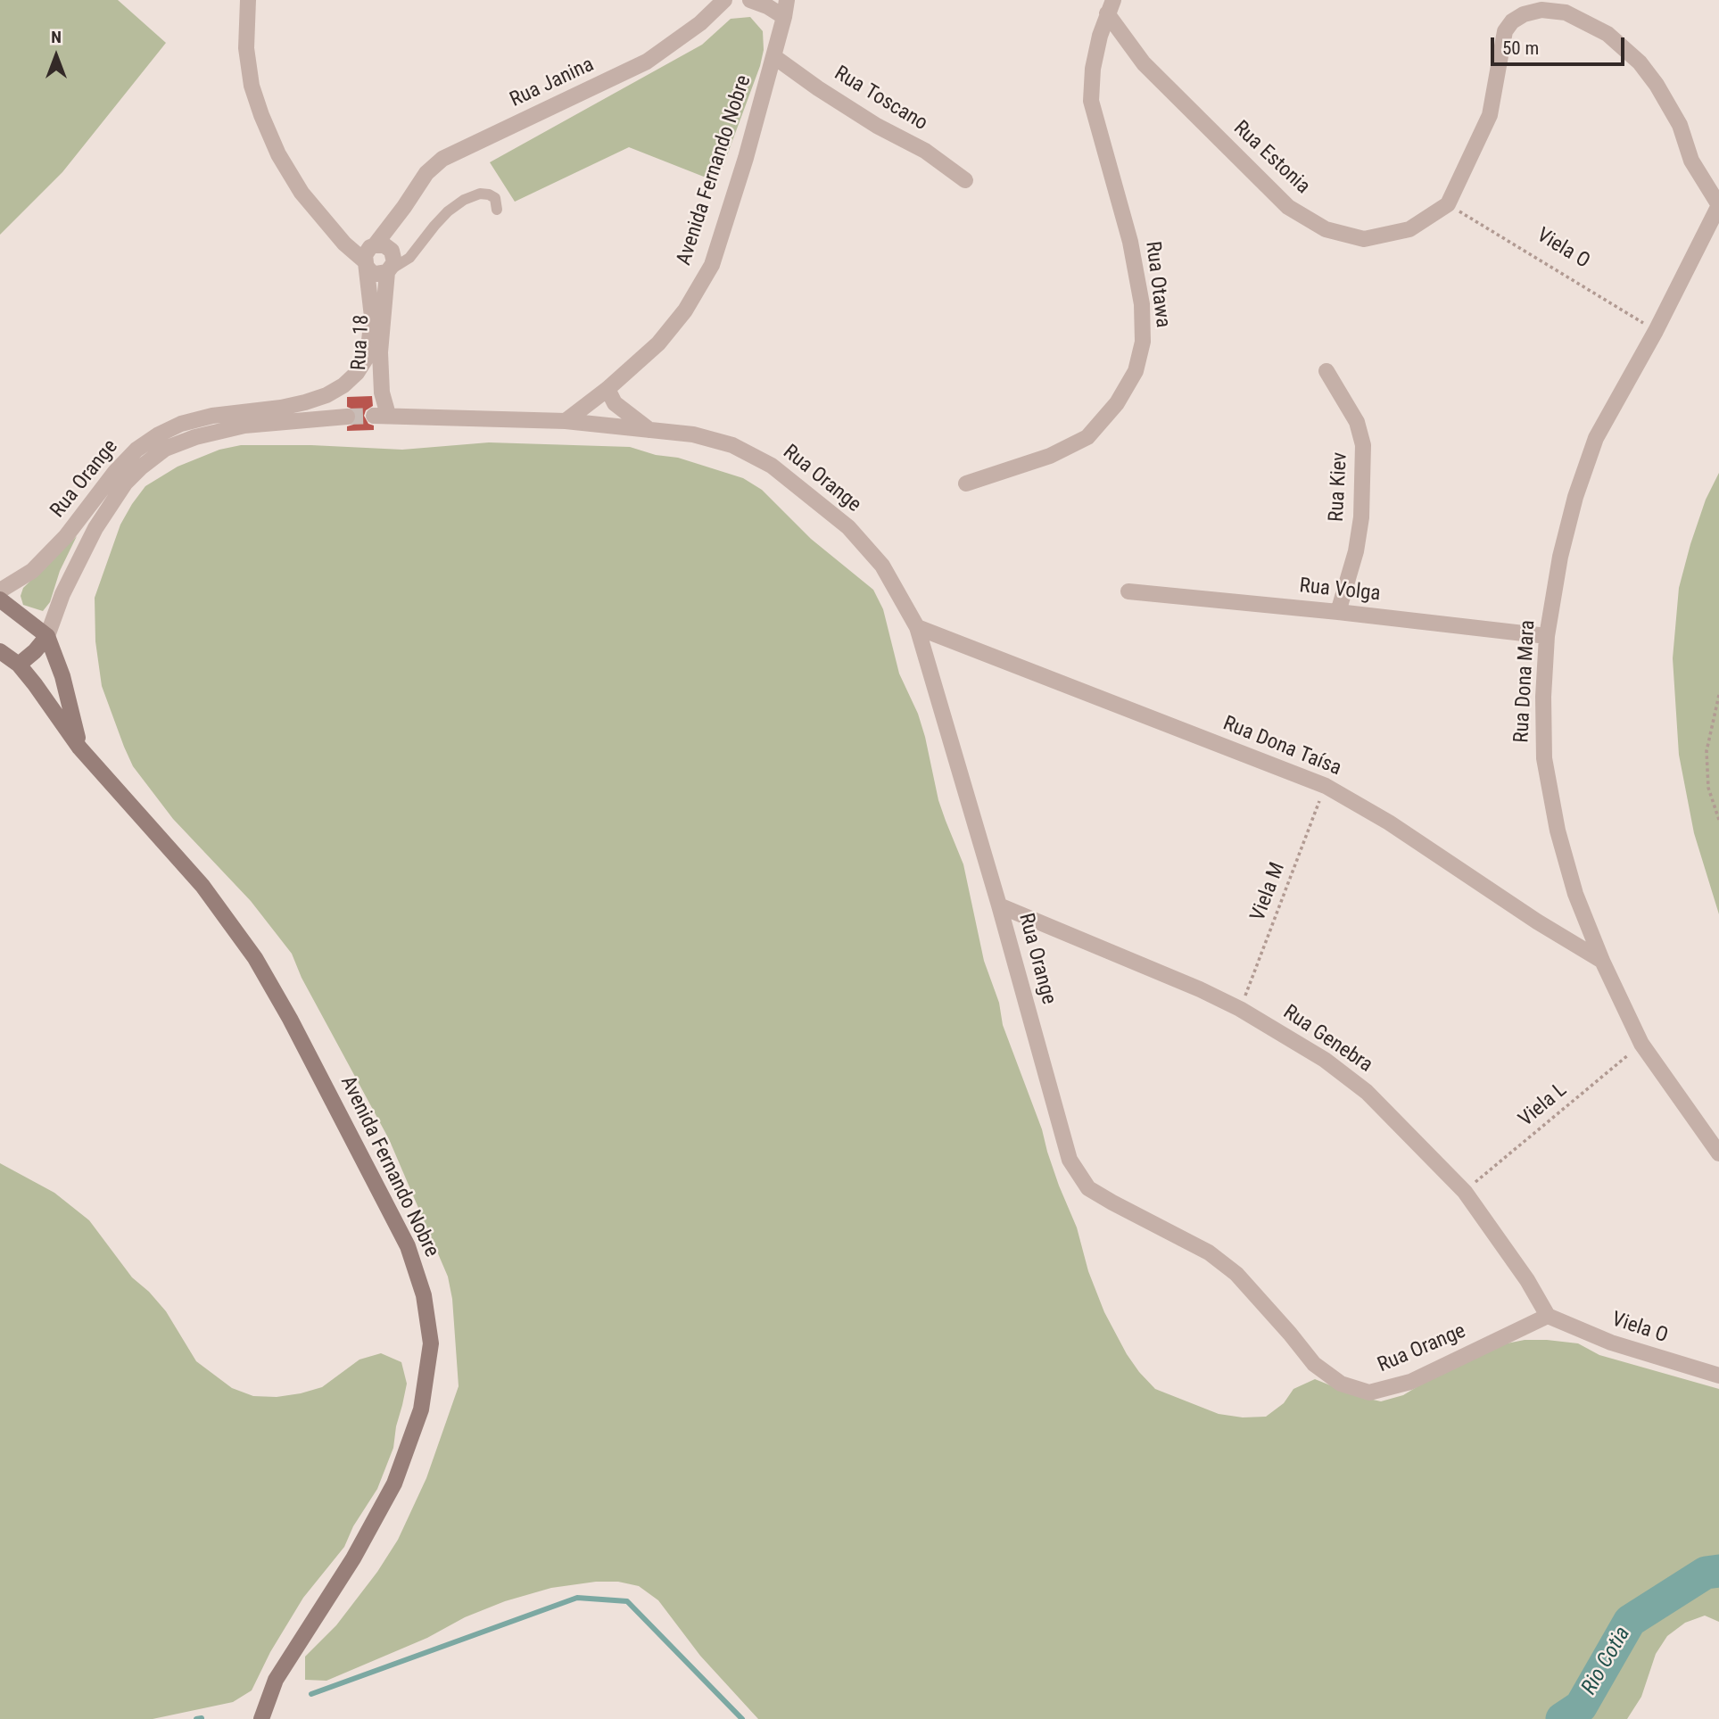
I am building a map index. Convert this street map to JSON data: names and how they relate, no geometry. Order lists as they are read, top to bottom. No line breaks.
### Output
{"streets":{"main road":["Avenida Fernando Nobre"],"street":["Rua Janina","Rua Toscano","Rua Estonia","Viela O","Rua Otawa","Rua 18","Rua Orange","Rua Kiev","Rua Volga","Rua Dona Mara","Rua Dona Taísa","Rua Genebra"],"path":["Viela M","Viela L"]},"crossings":[["Rua Janina","Rua 18"],["Rua Toscano","Avenida Fernando Nobre"],["Rua Estonia","Viela O"],["Rua Estonia","Rua Otawa"],["Avenida Fernando Nobre","Rua 18"],["Avenida Fernando Nobre","Rua Orange"],["Viela O","Rua Orange"],["Viela O","Rua Dona Mara"],["Viela O","Rua Genebra"],["Rua 18","Rua Orange"],["Rua Orange","Rua Dona Taísa"],["Rua Orange","Rua Genebra"],["Rua Kiev","Rua Volga"],["Rua Volga","Rua Dona Mara"],["Rua Dona Mara","Rua Dona Taísa"],["Rua Dona Mara","Viela L"],["Rua Dona Taísa","Viela M"],["Viela M","Rua Genebra"],["Rua Genebra","Viela L"]],"water":["Rio Cotia"],"scale_bar":"50 m","north":"top"}
